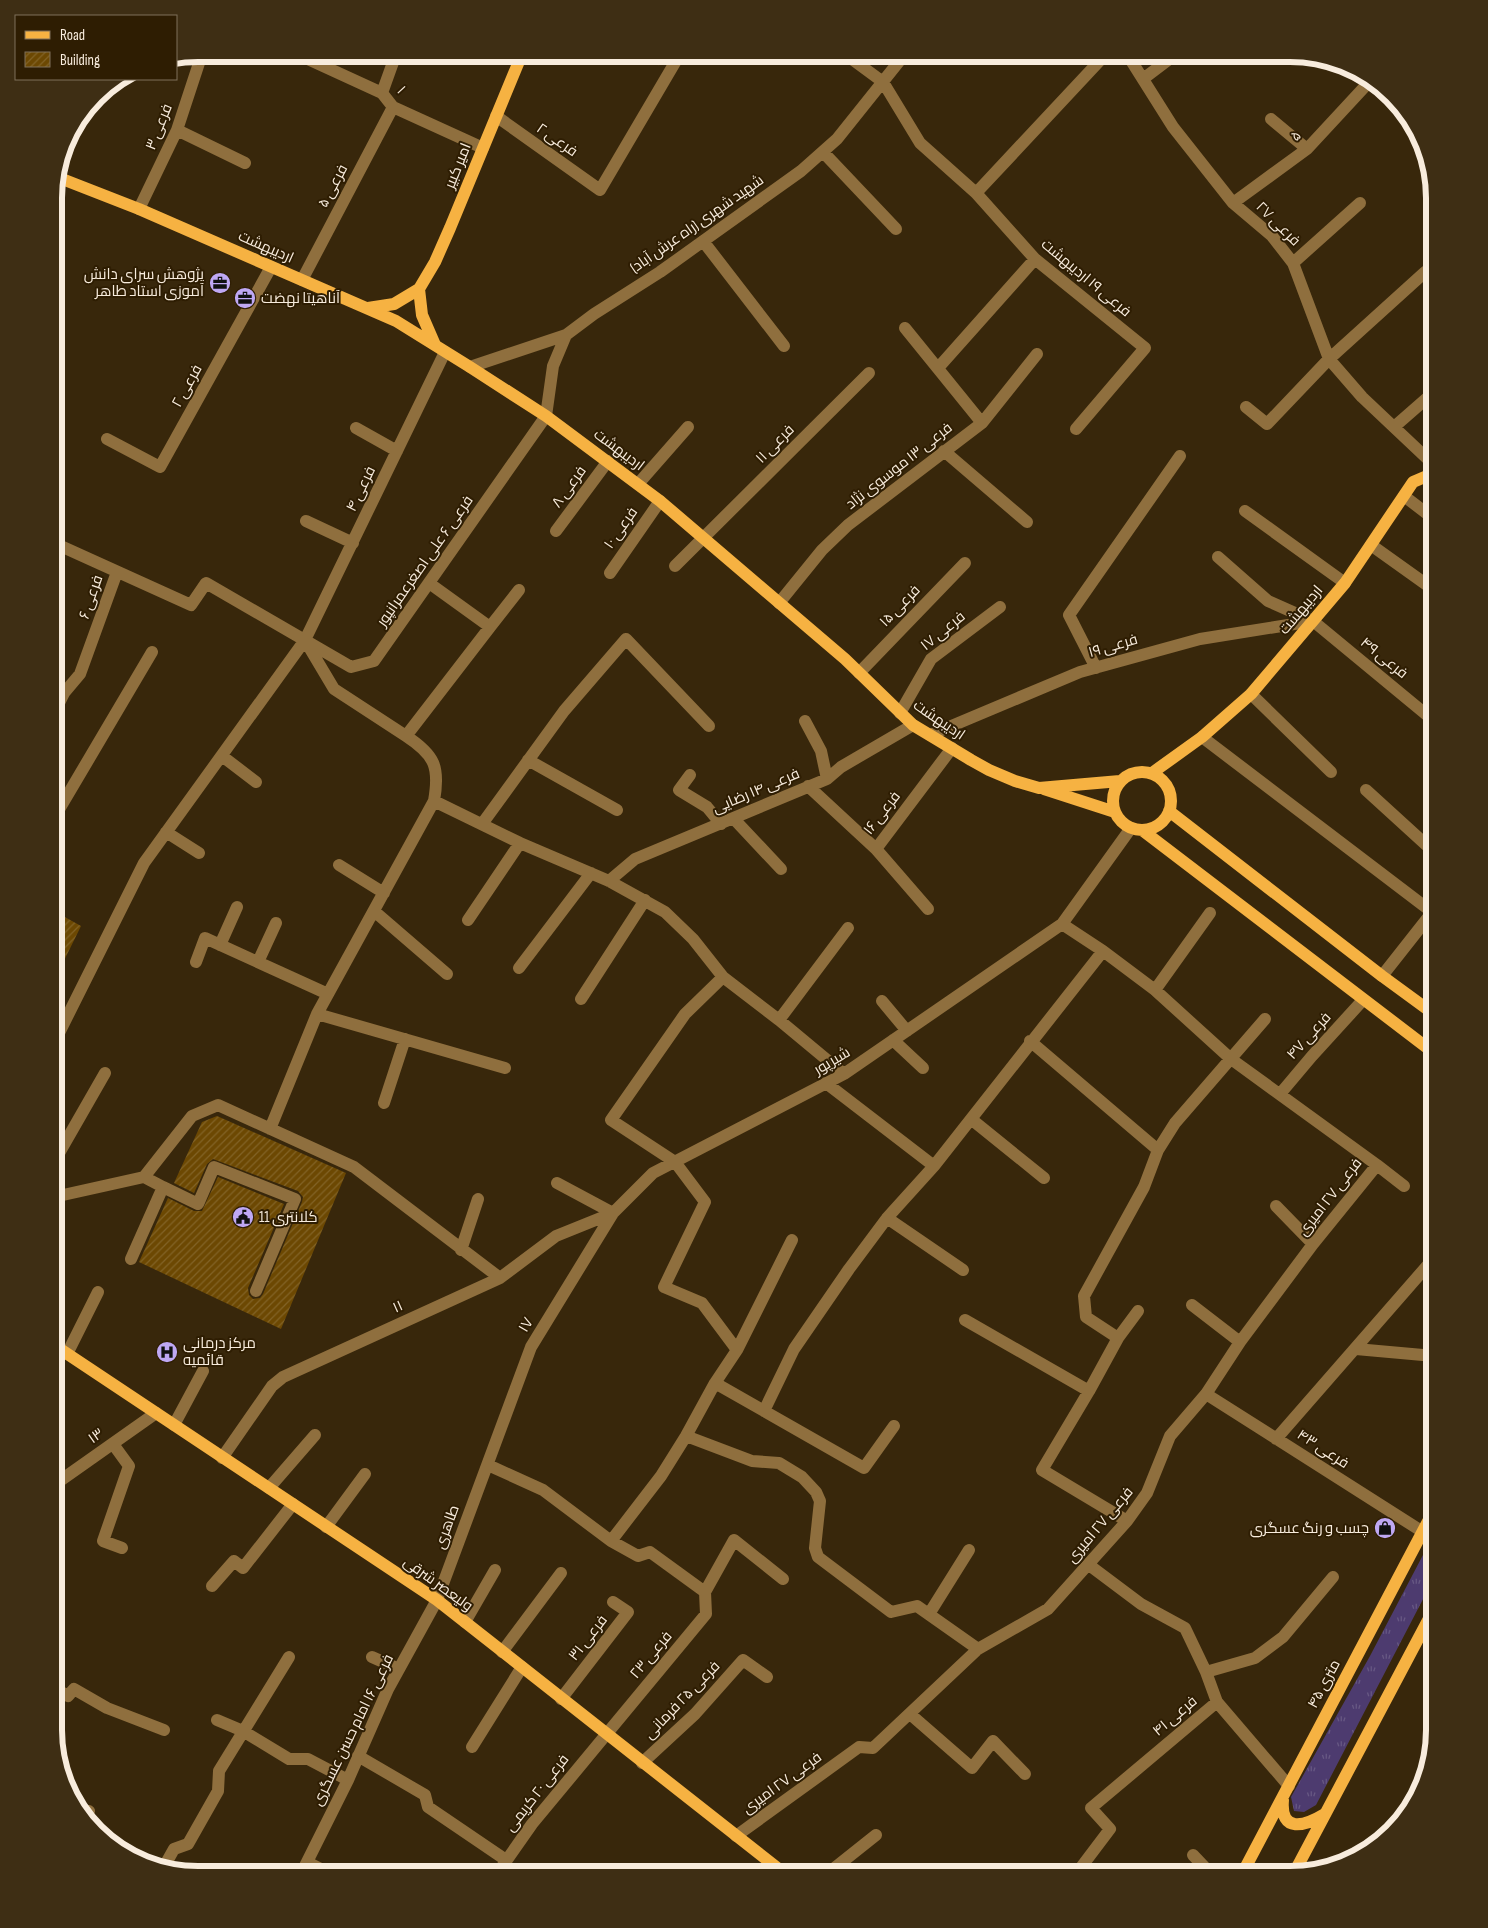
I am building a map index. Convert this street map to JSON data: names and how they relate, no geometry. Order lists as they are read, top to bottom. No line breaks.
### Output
{"streets":{"main road":["امیر کبیر","اردیبهشت","ولیعصر شرقی","۴۵ متری"],"street":["۱","فرعی ۳","۵","فرعی ۲","فرعی ۵","شهید شهری (راه عرش آباد)","فرعی ۲۷","فرعی ۱۹ اردیبهشت","فرعی ۱۱","فرعی ۱‍۳ موسوی نژاد","فرعی ۸","فرعی ۴","فرعی ۱۰","فرعی ۶ علی اصغرعمرانپور","فرعی ۶","فرعی ۱۵","فرعی ۱۷","فرعی ۱۹","فرعی ۴۹","فرعی ۱۴ رضایی","فرعی ۱۶","فرعی ۴۷","شیرپور","فرعی ۲۷ امیری","۱۱","۱۷","۱۳","فرعی ۴۳","طاهری","فرعی ۳۱","فرعی ۲۳","فرعی ۲۵ فرمانی","فرعی ۴۱","فرعی ۱۶ امام حسن عسگری","فرعی ۲۰ کریمی"]},"crossings":[["۱","امیر کبیر"],["۱","فرعی ۵"],["فرعی ۳","اردیبهشت"],["۵","فرعی ۲۷"],["فرعی ۲","امیر کبیر"],["فرعی ۲","اردیبهشت"],["فرعی ۵","اردیبهشت"],["شهید شهری (راه عرش آباد)","اردیبهشت"],["شهید شهری (راه عرش آباد)","فرعی ۱۹ اردیبهشت"],["اردیبهشت","فرعی ۱۱"],["اردیبهشت","فرعی ۱‍۳ موسوی نژاد"],["اردیبهشت","فرعی ۸"],["اردیبهشت","فرعی ۴"],["اردیبهشت","فرعی ۱۰"],["اردیبهشت","فرعی ۶ علی اصغرعمرانپور"],["اردیبهشت","فرعی ۱۵"],["اردیبهشت","فرعی ۱۷"],["اردیبهشت","فرعی ۱۹"],["اردیبهشت","فرعی ۴۹"],["اردیبهشت","فرعی ۱۴ رضایی"],["اردیبهشت","فرعی ۱۶"],["اردیبهشت","شیرپور"],["فرعی ۴","فرعی ۶ علی اصغرعمرانپور"],["فرعی ۶ علی اصغرعمرانپور","فرعی ۶"],["فرعی ۱۹","فرعی ۴۹"],["فرعی ۱۴ رضایی","فرعی ۱۶"],["فرعی ۴۷","فرعی ۲۷ امیری"],["شیرپور","فرعی ۲۷ امیری"],["شیرپور","۱۱"],["شیرپور","۱۷"],["فرعی ۲۷ امیری","فرعی ۴۳"],["فرعی ۲۷ امیری","ولیعصر شرقی"],["۱۱","۱۷"],["۱۱","ولیعصر شرقی"],["۱۷","طاهری"],["۱۳","ولیعصر شرقی"],["فرعی ۴۳","۴۵ متری"],["طاهری","ولیعصر شرقی"],["طاهری","فرعی ۱۶ امام حسن عسگری"],["ولیعصر شرقی","فرعی ۳۱"],["ولیعصر شرقی","فرعی ۲۳"],["ولیعصر شرقی","فرعی ۲۵ فرمانی"],["ولیعصر شرقی","فرعی ۱۶ امام حسن عسگری"],["ولیعصر شرقی","فرعی ۲۰ کریمی"],["فرعی ۲۳","فرعی ۲۰ کریمی"],["۴۵ متری","فرعی ۴۱"]],"places":{"office":["پژوهش سرای دانش آموزی استاد طاهر","آناهیتا نهضت"],"public building":["کلانتری 11"],"hospital":["مرکز درمانی قائمیه"],"shop":["چسب و رنگ عسگری"]},"legend":["Road","Building"]}
